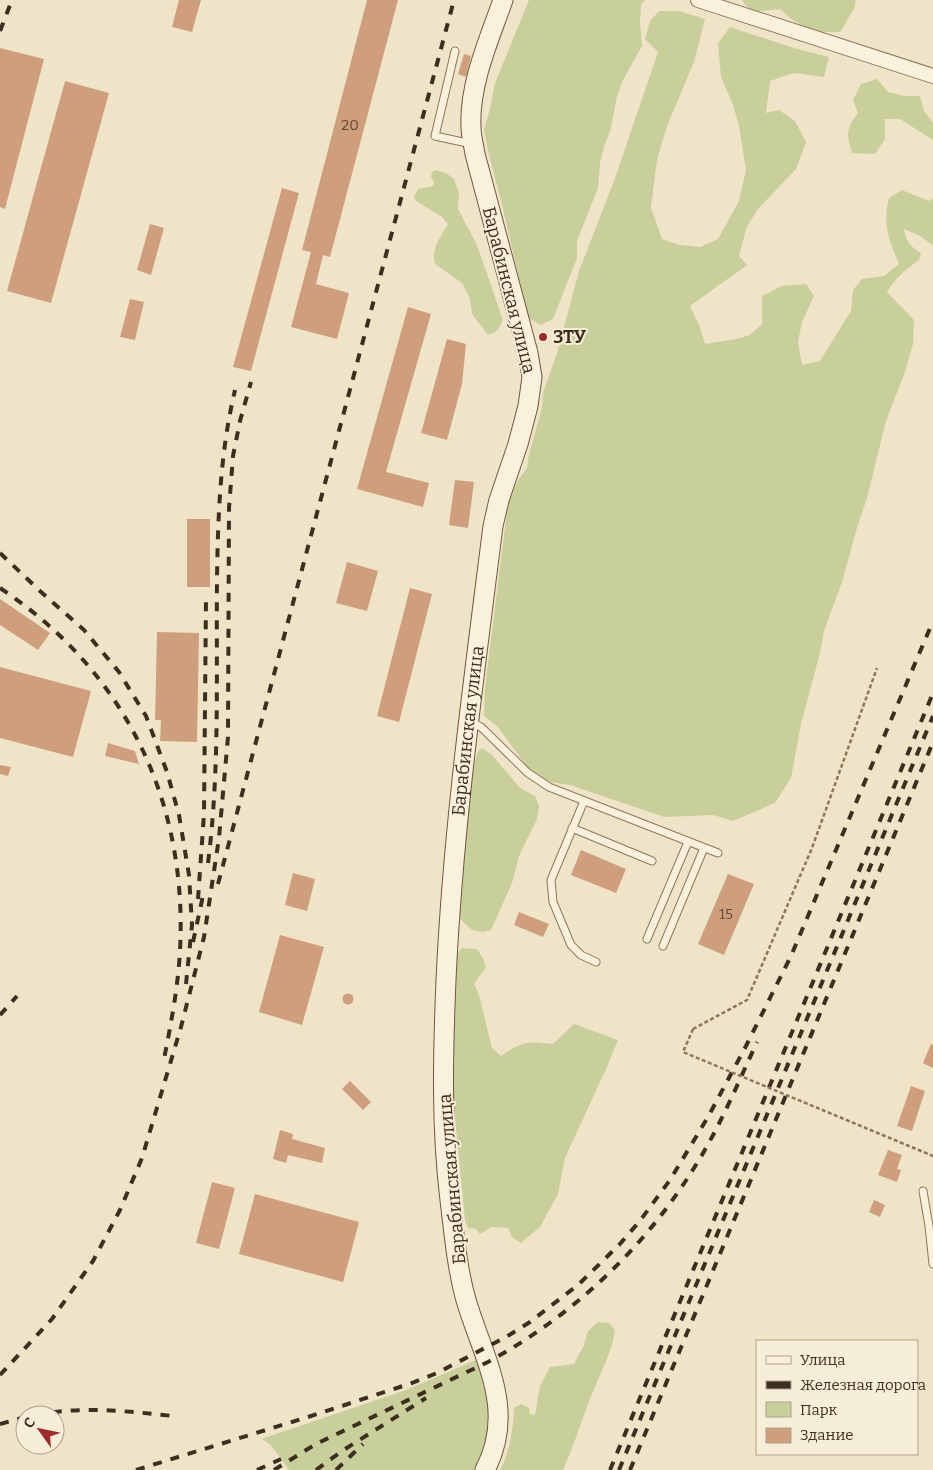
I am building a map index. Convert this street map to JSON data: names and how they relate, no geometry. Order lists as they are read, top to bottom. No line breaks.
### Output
{"streets":{"main road":["Барабинская улица"]},"places":["ЗТУ"],"house_numbers":["20","15"],"legend":["Улица","Железная дорога","Парк","Здание"],"north":"top left"}
